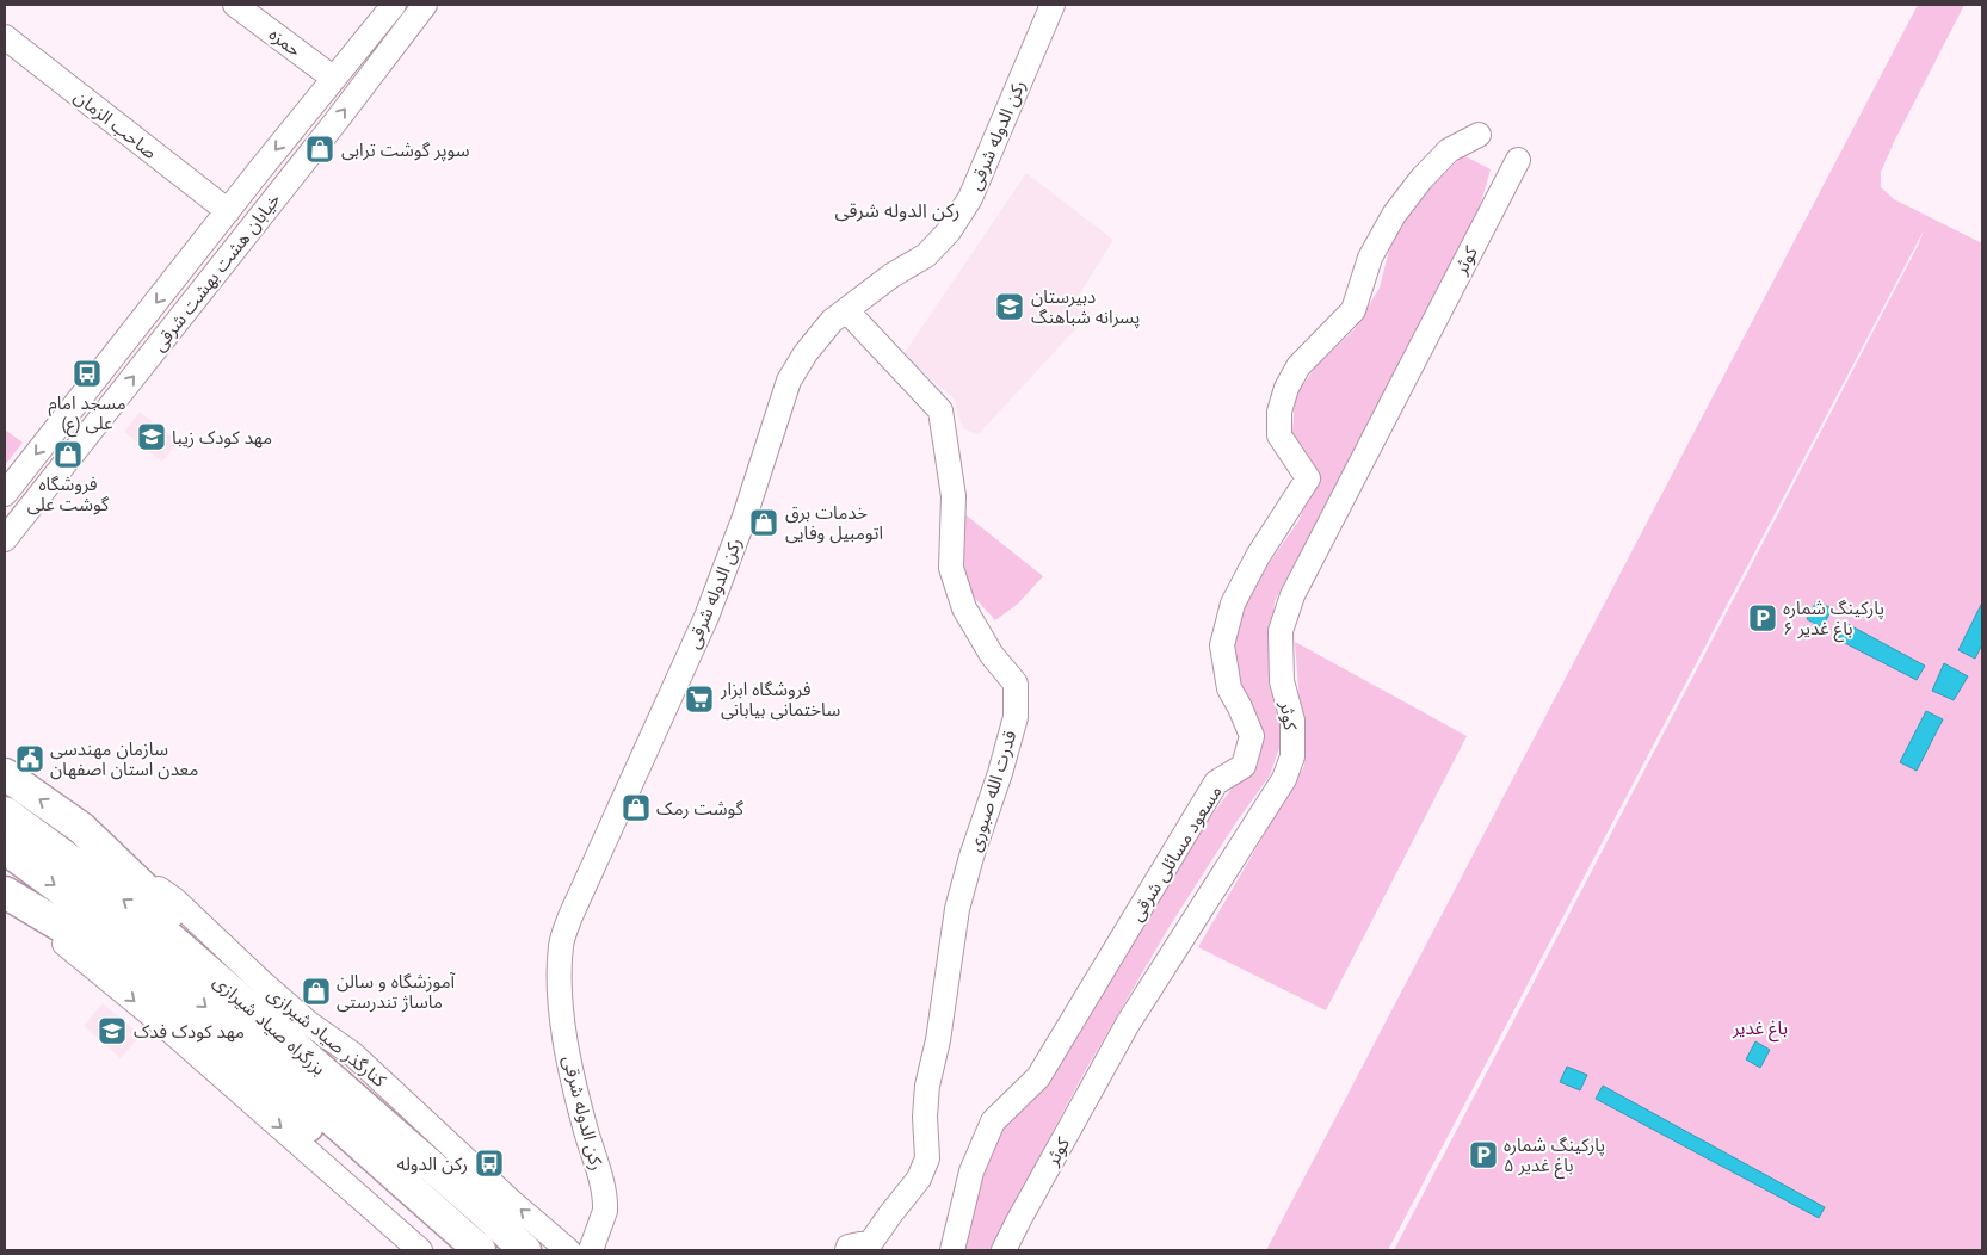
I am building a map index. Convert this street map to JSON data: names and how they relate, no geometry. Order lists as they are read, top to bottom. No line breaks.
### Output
{"streets":{"highway":["بزرگراه صیاد شیرازی"],"street":["حمزه","صاحب الزمان","رکن الدوله شرقی","کوثر","خیابان هشت بهشت شرقی","قدرت الله صبوری","مسعود مسائلی شرقی","کنارگذر صیاد شیرازی"]},"crossings":[["حمزه","خیابان هشت بهشت شرقی"],["صاحب الزمان","خیابان هشت بهشت شرقی"],["رکن الدوله شرقی","قدرت الله صبوری"]],"districts":["رکن الدوله شرقی"],"parks":["باغ غدیر"],"places":{"shop":["سوپر گوشت ترابی","فروشگاه گوشت علی","خدمات برق اتومبیل وفایی","گوشت رمک","آموزشگاه و سالن ماساژ تندرستی"],"school or university":["دبیرستان پسرانه شباهنگ","مهد کودک زیبا","مهد کودک فدک"],"bus stop":["مسجد امام علی (ع)","رکن الدوله"],"parking":["پارکینگ شماره ۶ باغ غدیر","پارکینگ شماره ۵ باغ غدیر"],"supermarket":["فروشگاه ابزار ساختمانی بیابانی"],"public building":["سازمان مهندسی معدن استان اصفهان"]}}
